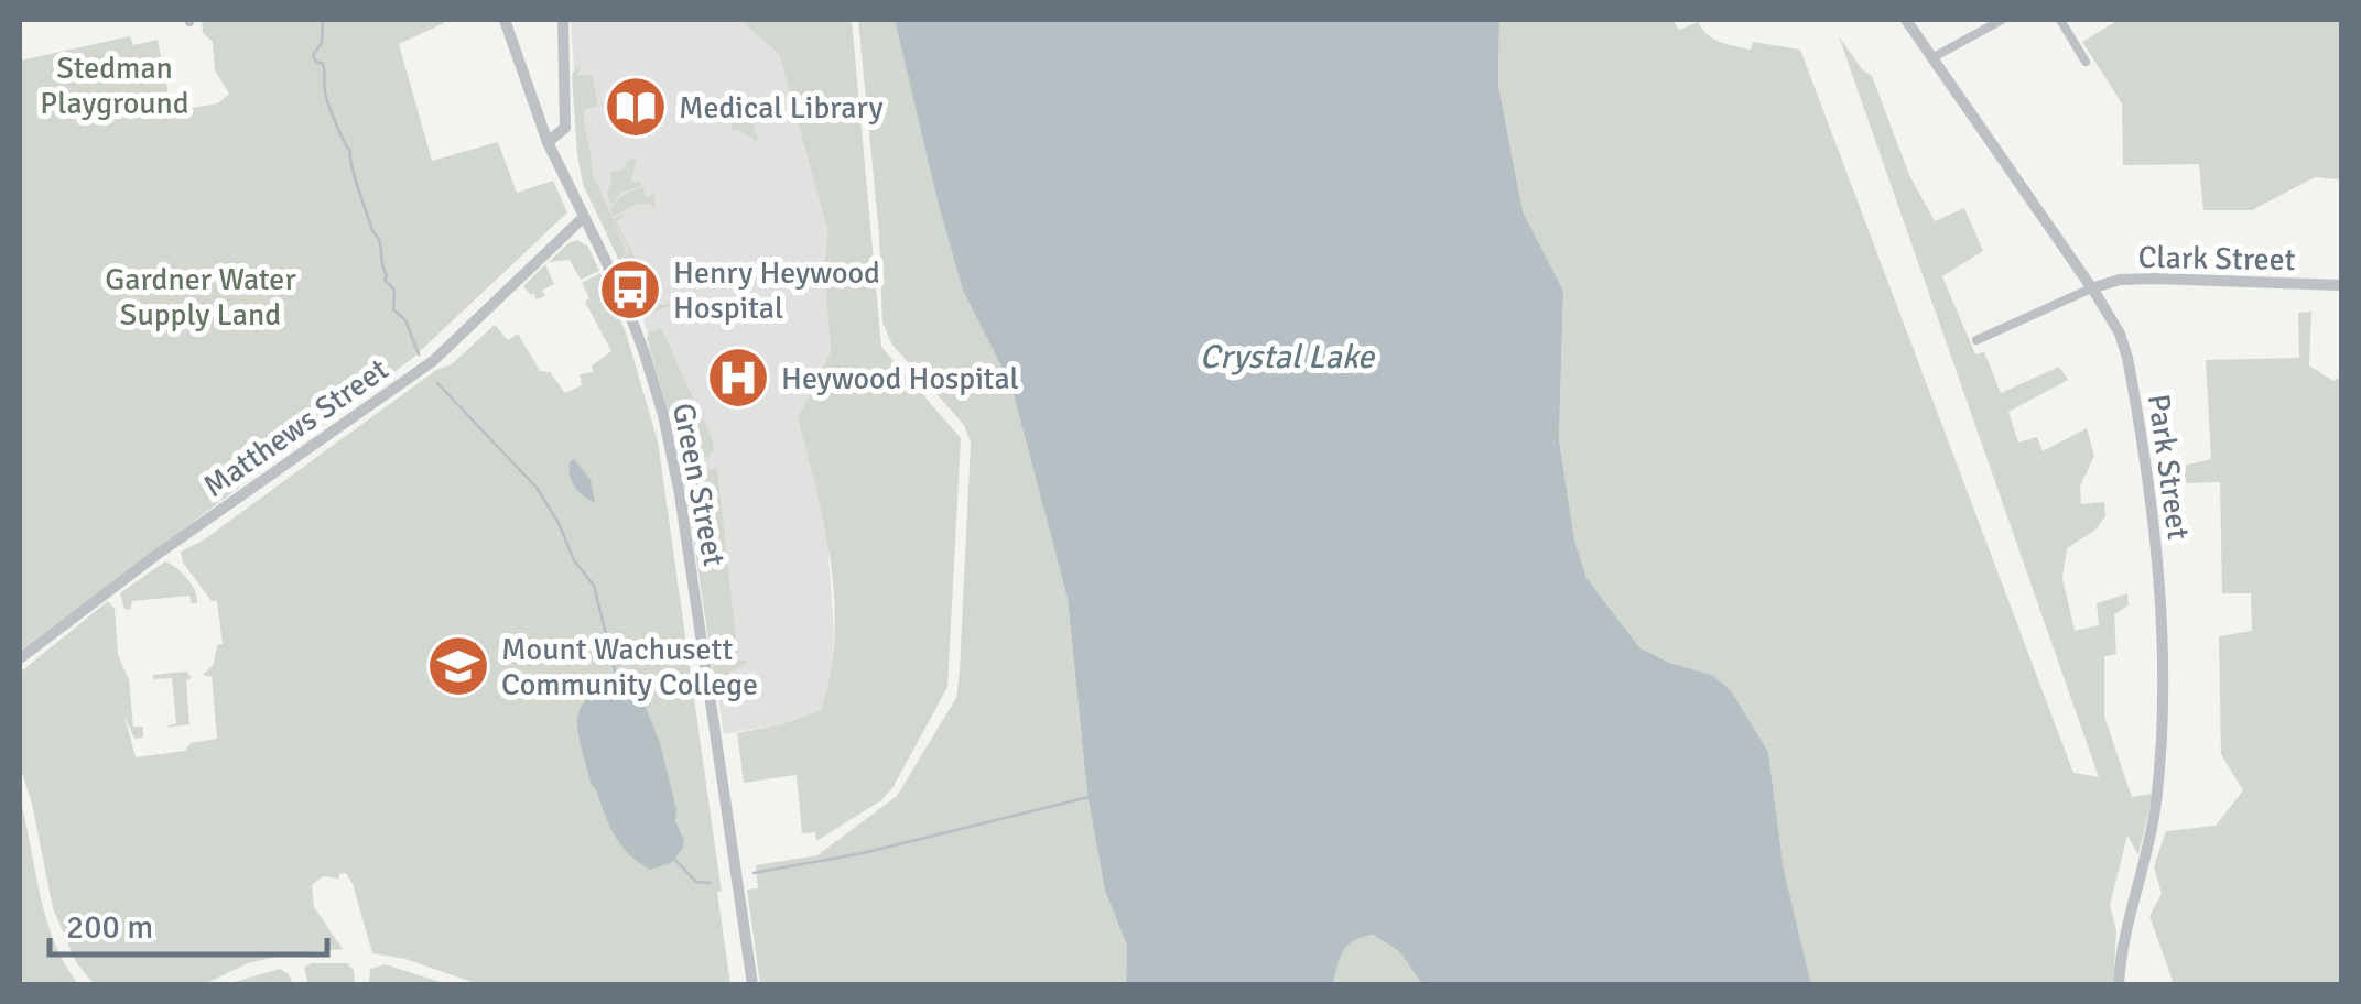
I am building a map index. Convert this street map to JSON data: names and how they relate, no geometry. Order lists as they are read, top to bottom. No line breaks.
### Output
{"streets":{"street":["Clark Street","Matthews Street","Park Street","Green Street"]},"crossings":[["Clark Street","Park Street"],["Matthews Street","Green Street"]],"water":["Crystal Lake"],"parks":["Stedman Playground","Gardner Water Supply Land"],"places":{"library":["Medical Library"],"bus stop":["Henry Heywood Hospital"],"hospital":["Heywood Hospital"],"school or university":["Mount Wachusett Community College"]},"scale_bar":"200 m"}
